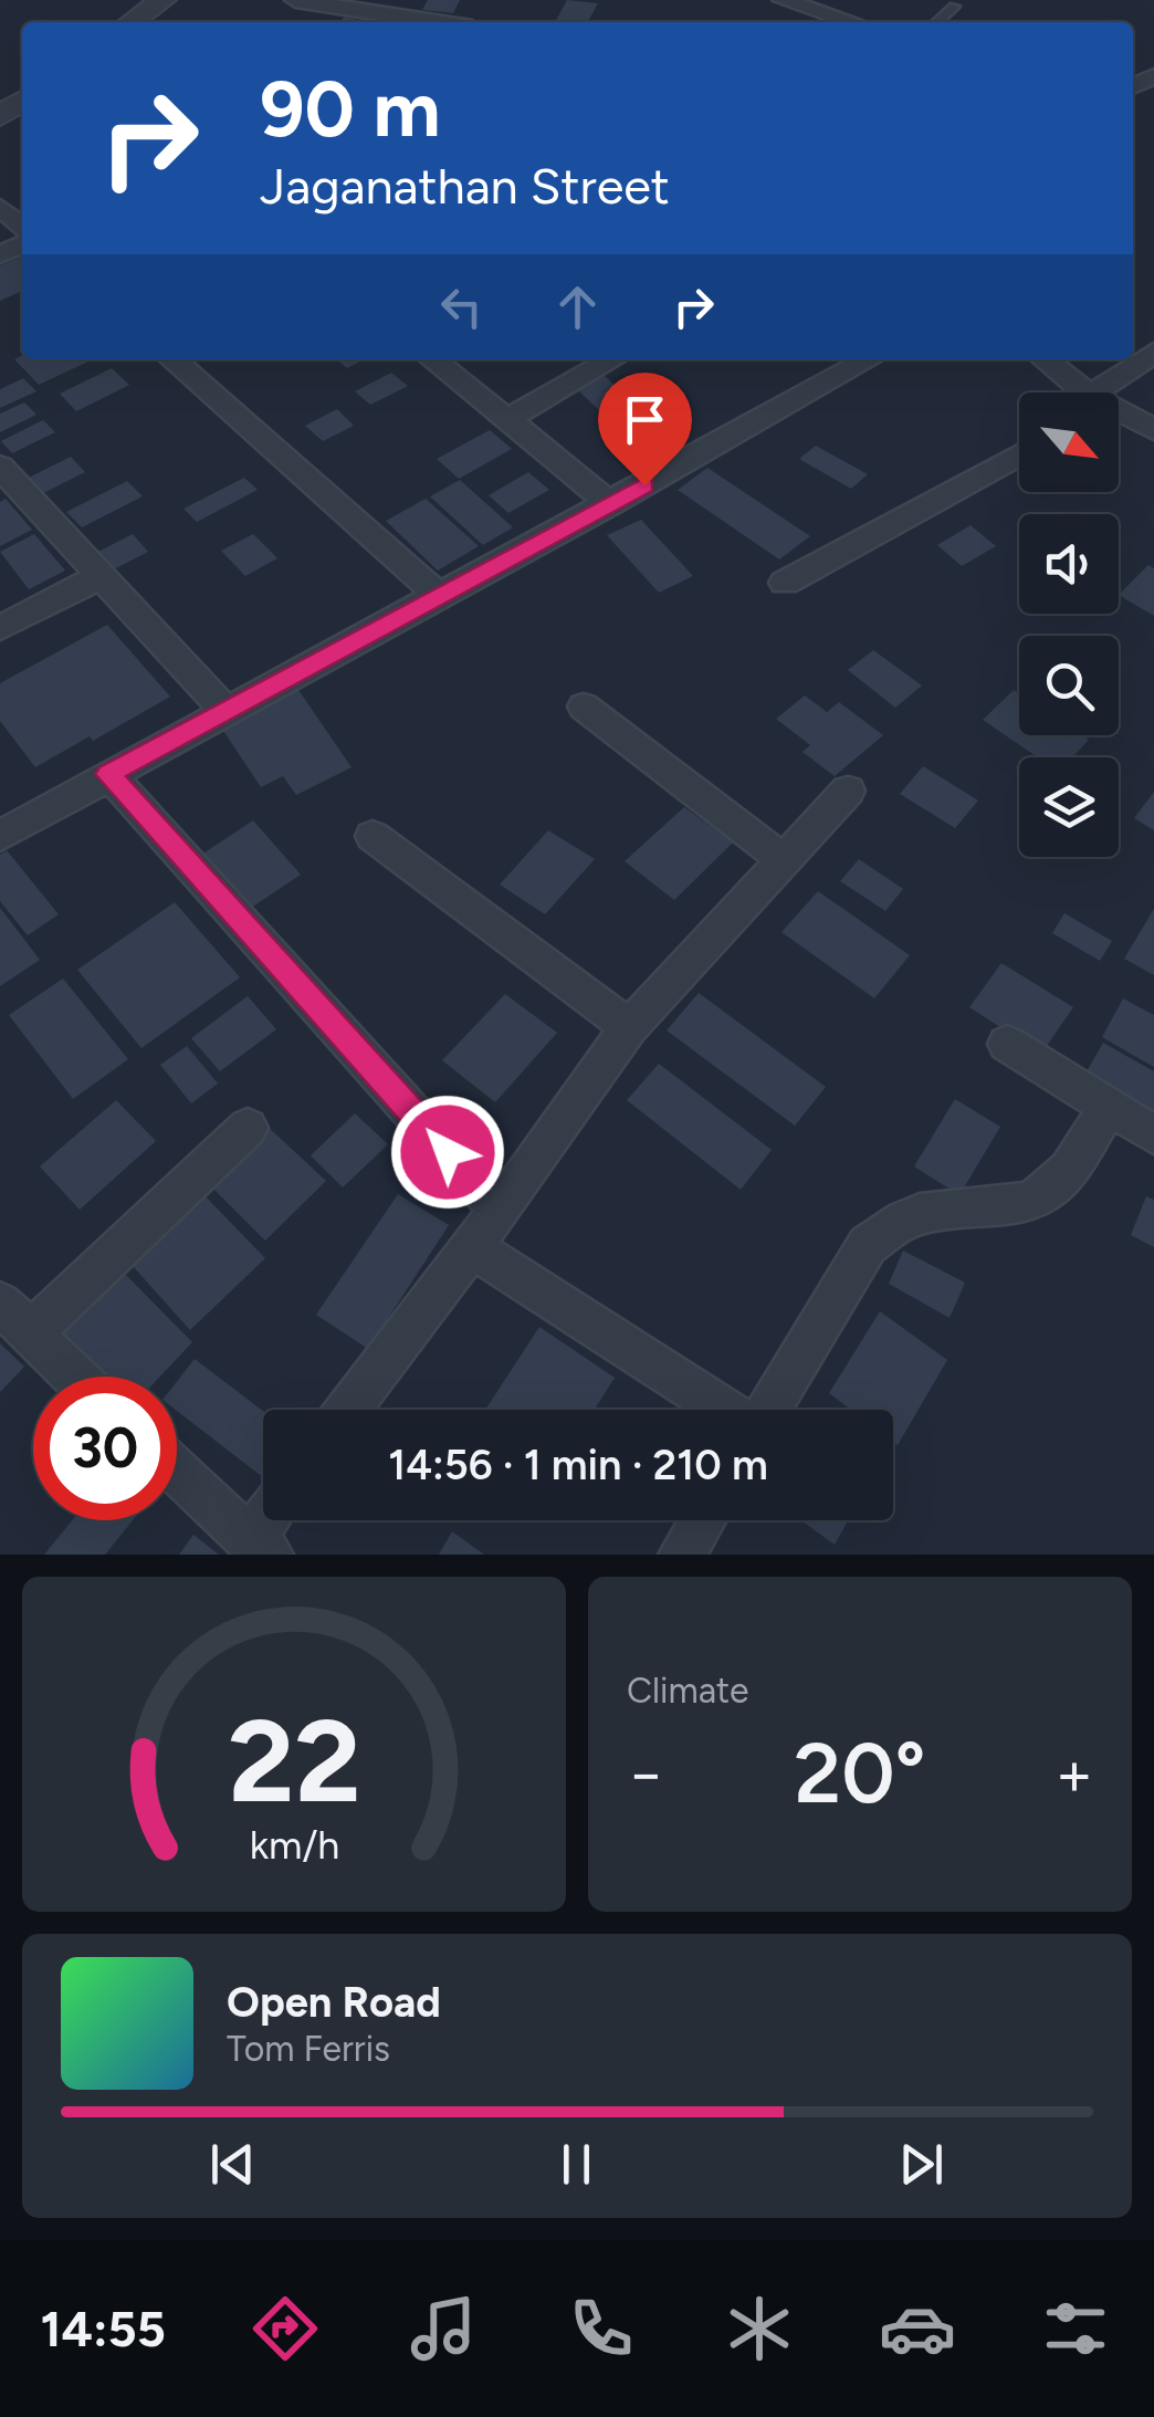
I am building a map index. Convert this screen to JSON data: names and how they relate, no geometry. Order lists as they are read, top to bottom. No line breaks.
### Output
{"north":"bottom right","page":{"turn":["90 m","Jaganathan Street"],"limit":"30","trip":"14:56 · 1 min · 210 m","tile":"Climate","heat":["−","20°","+"],"song":["Open Road","Tom Ferris"],"tabs":"14:55","gauge":["22","km/h"]}}
